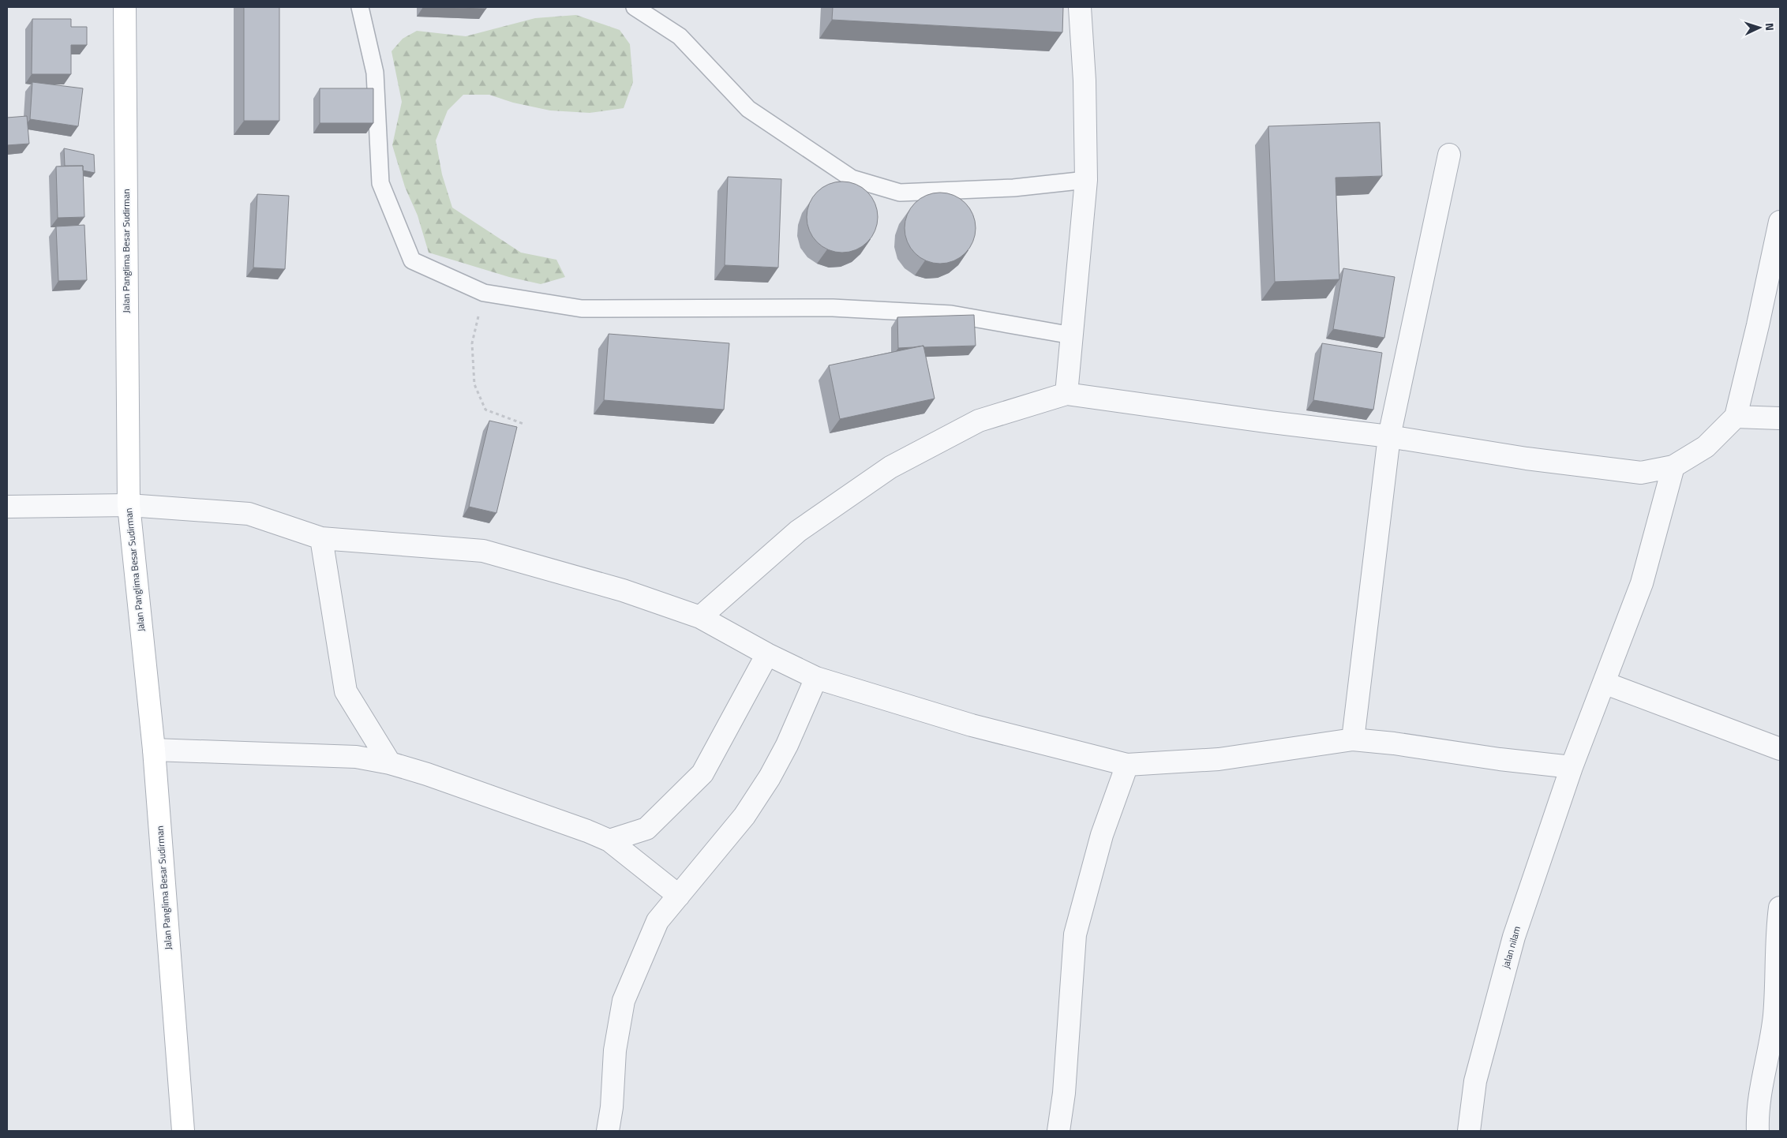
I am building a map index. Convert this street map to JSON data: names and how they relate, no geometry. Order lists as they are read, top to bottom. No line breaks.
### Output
{"streets":{"main road":["Jalan Panglima Besar Sudirman"],"street":["jalan nilam"]},"north":"right"}
